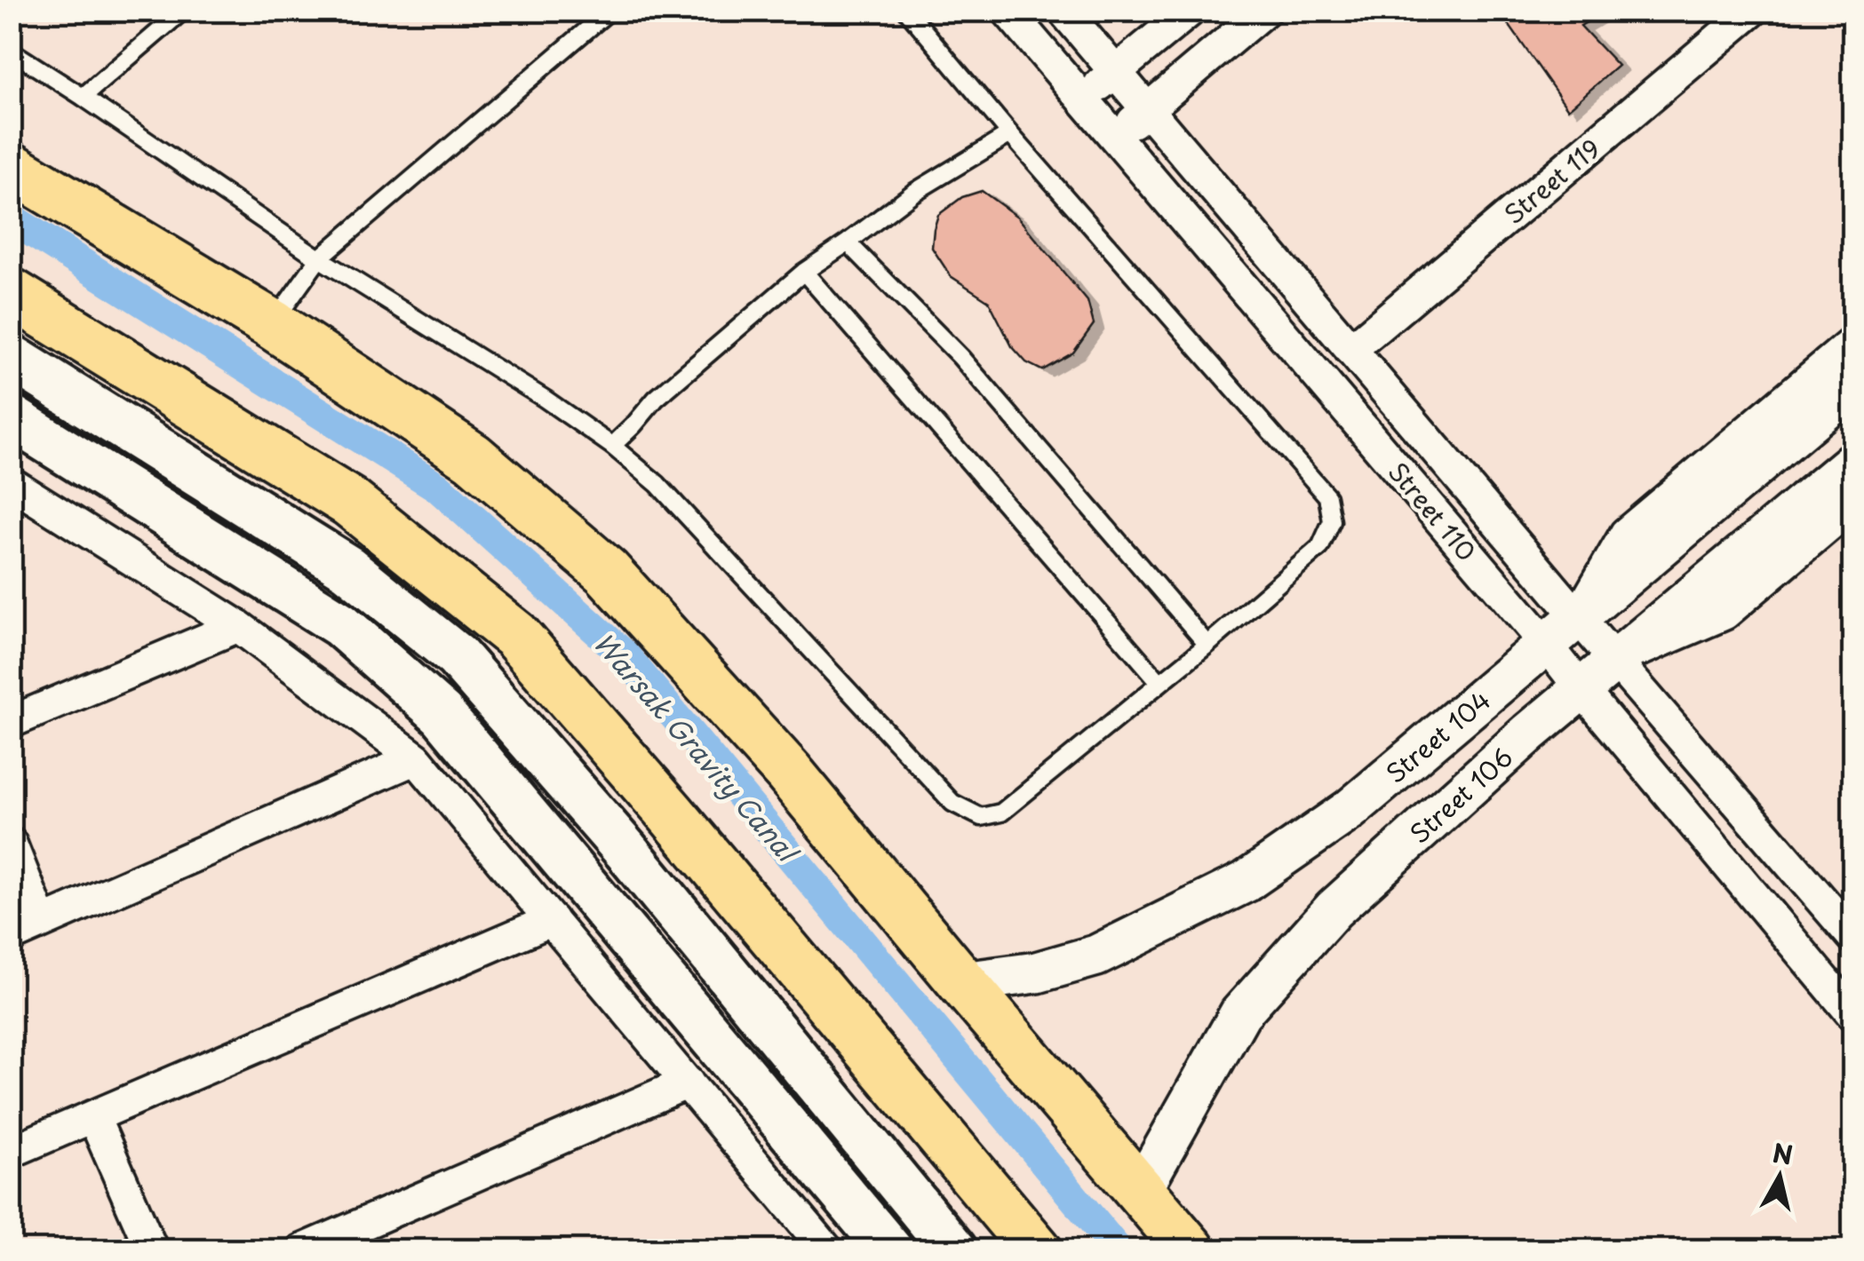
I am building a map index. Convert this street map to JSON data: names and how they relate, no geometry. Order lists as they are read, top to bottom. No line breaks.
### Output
{"streets":{"street":["Street 119","Street 110","Street 104","Street 106"]},"crossings":[["Street 119","Street 110"],["Street 110","Street 104"],["Street 110","Street 106"]],"water":["Warsak Gravity Canal"],"north":"top"}
